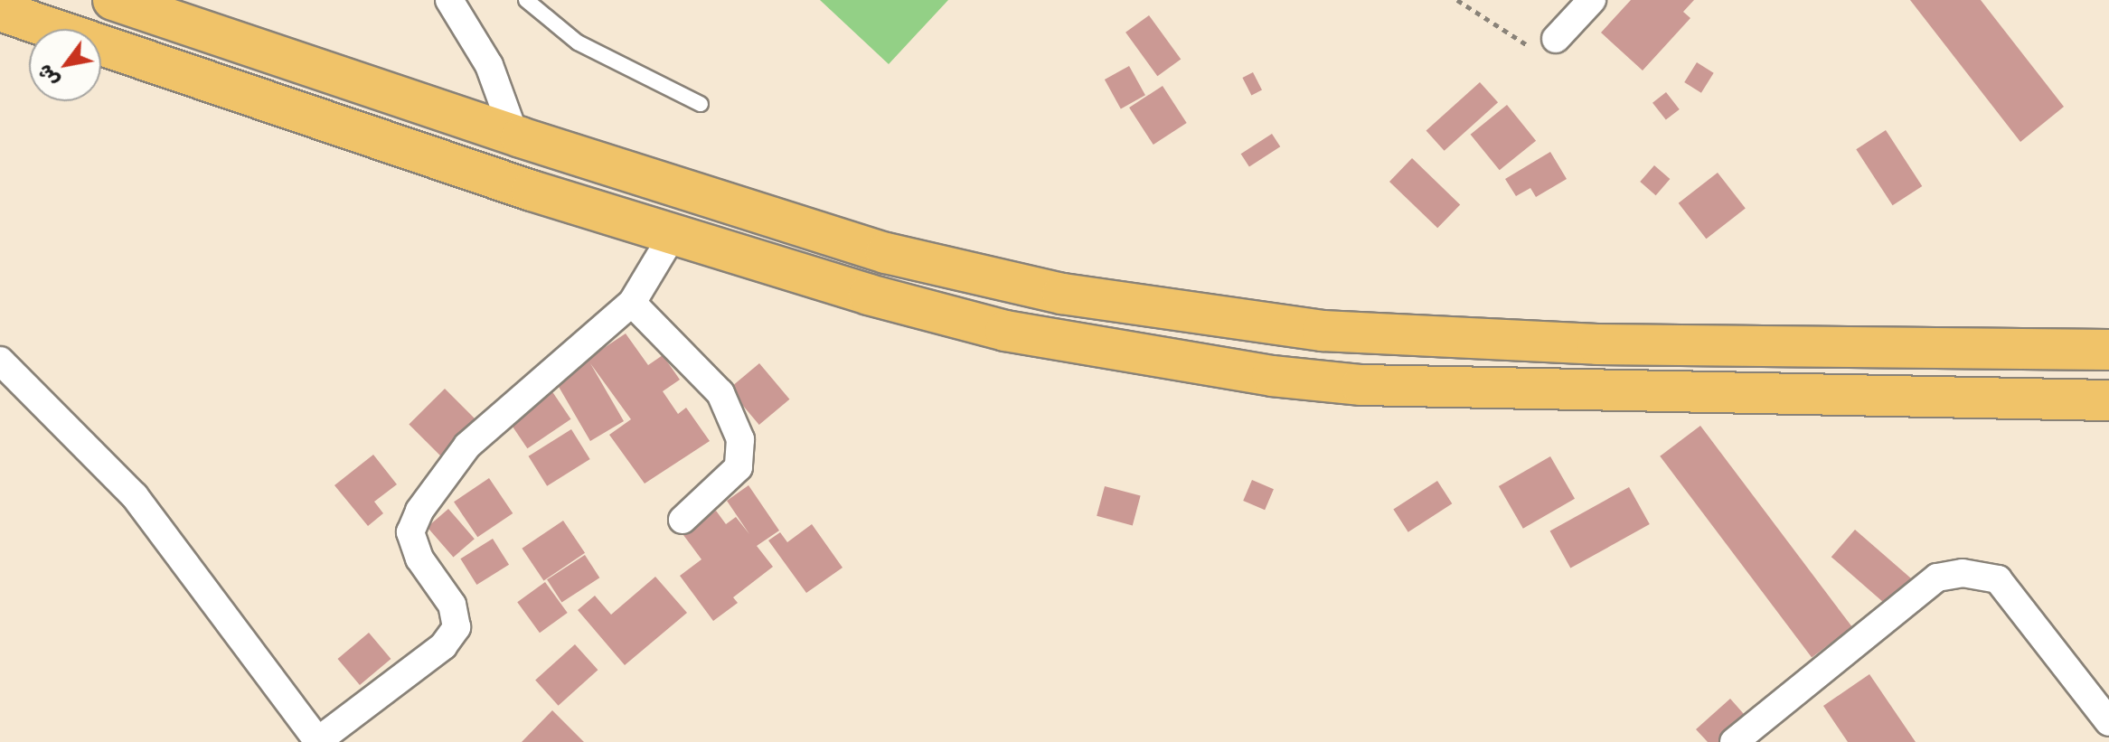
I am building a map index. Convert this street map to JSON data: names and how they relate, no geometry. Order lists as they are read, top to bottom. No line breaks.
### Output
{"north":"bottom left"}
